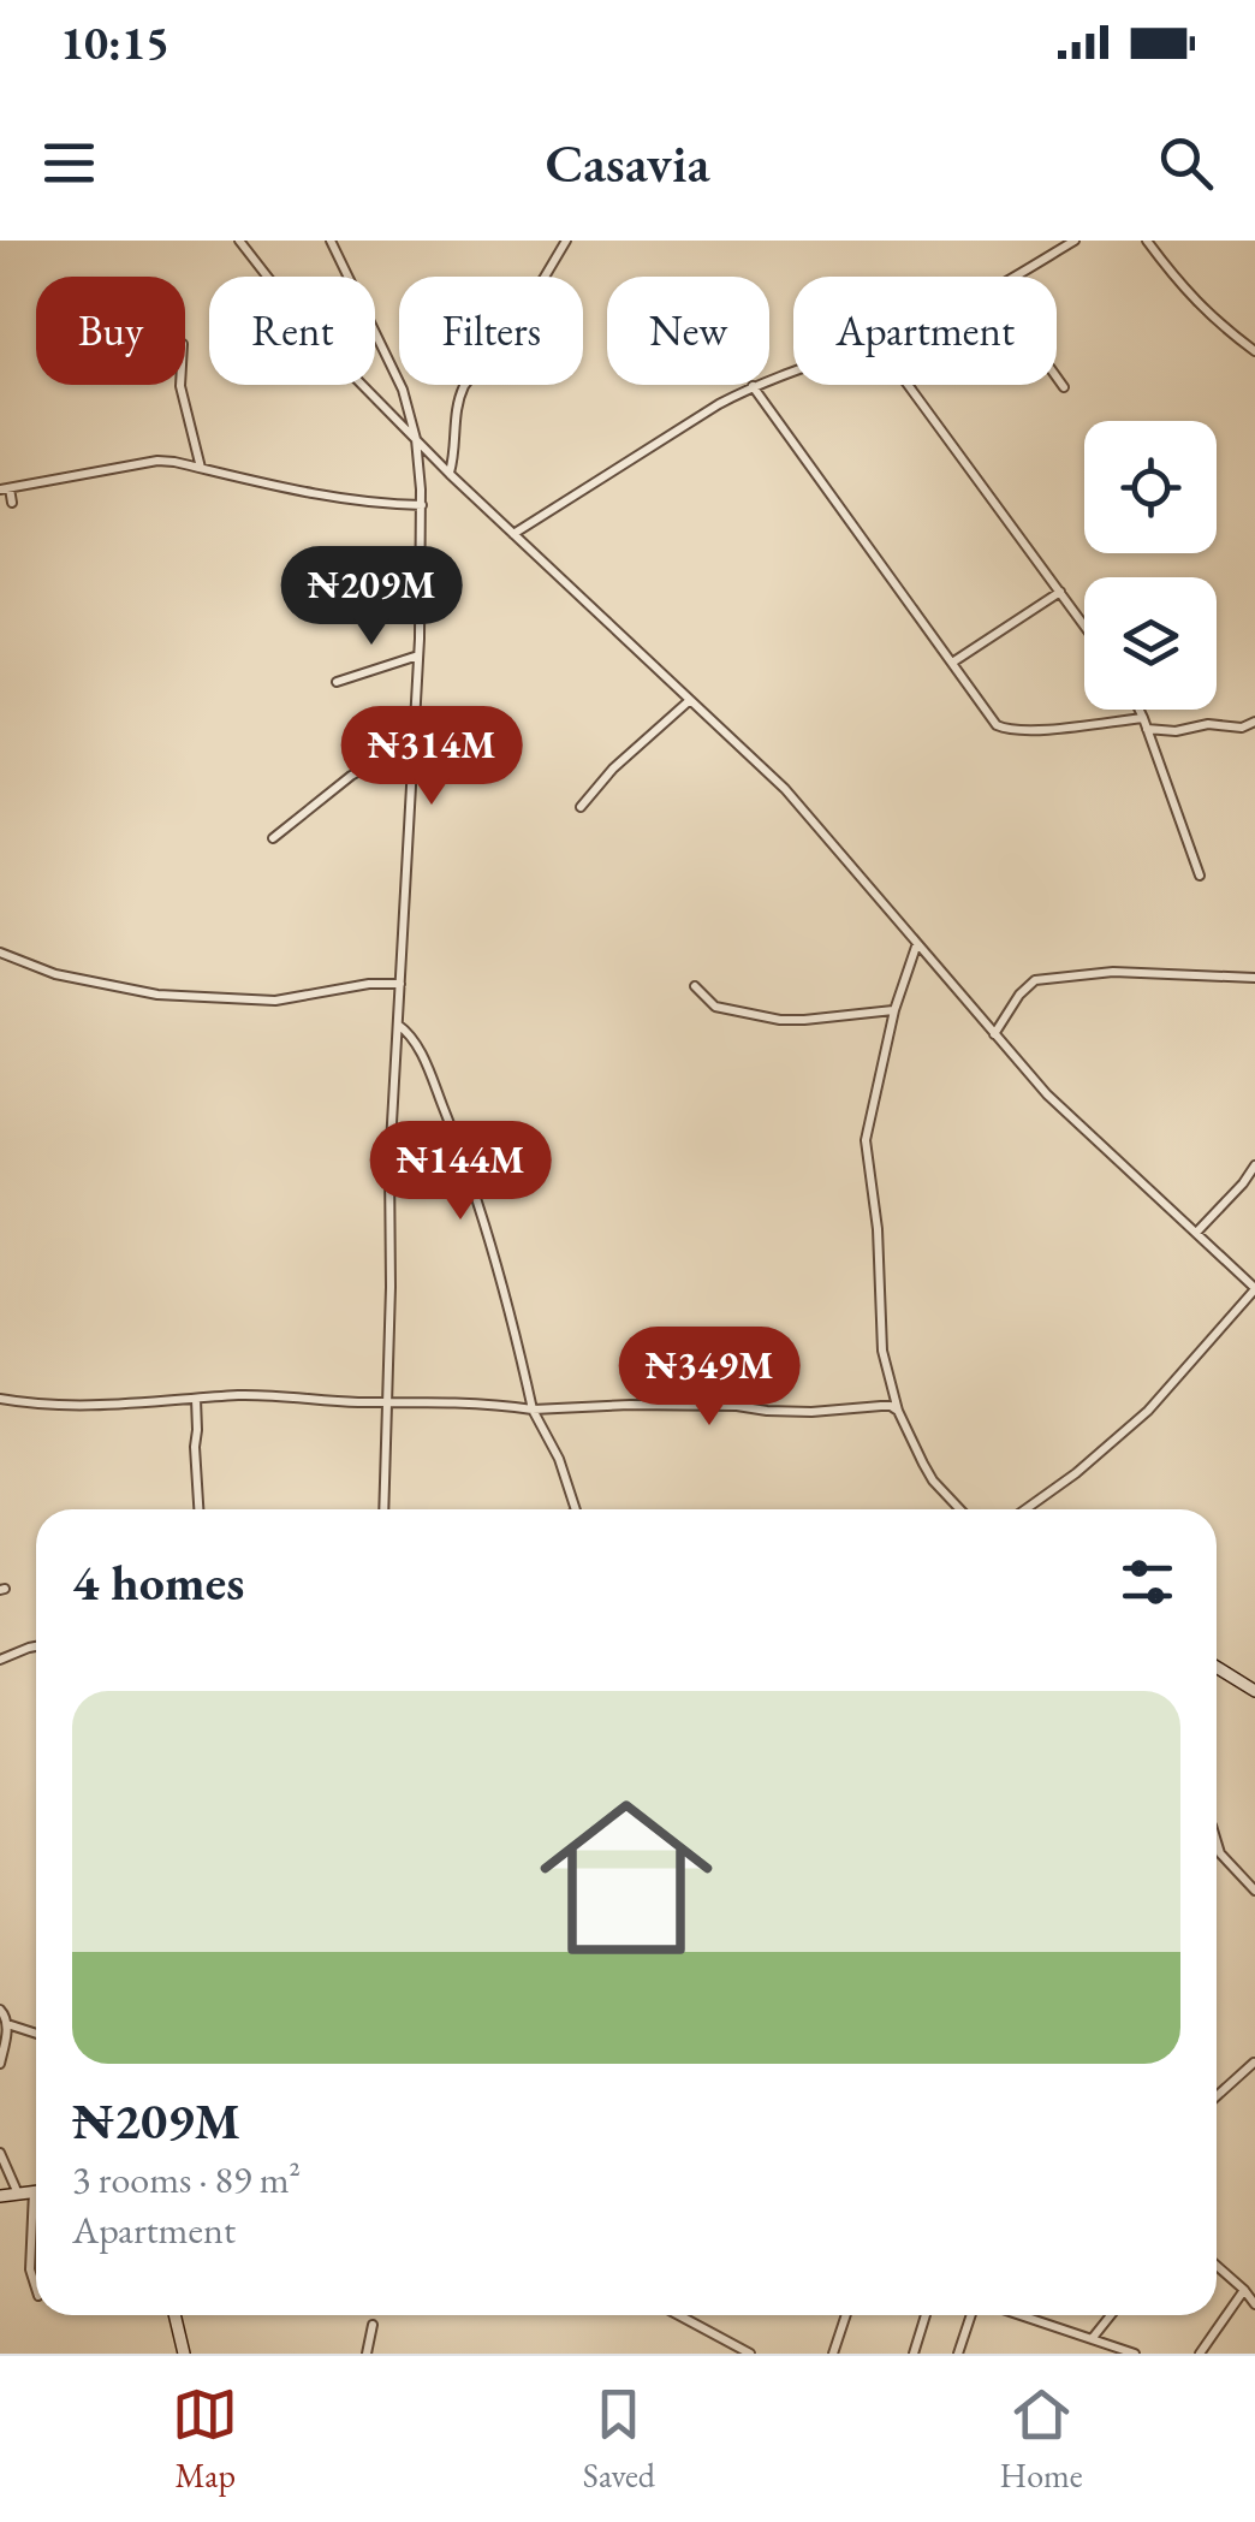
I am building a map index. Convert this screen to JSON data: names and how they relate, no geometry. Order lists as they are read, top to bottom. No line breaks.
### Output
{"page":{"status":"10:15","header":"Casavia","chip":["Buy","Rent","Filters","New","Apartment"],"price":["₦209M","₦314M","₦144M","₦349M"],"heading":"4 homes","list":[{"name":"₦209M","note":"3 rooms · 89 m² · Apartment"}],"tabs":["Map","Saved","Home"]}}
